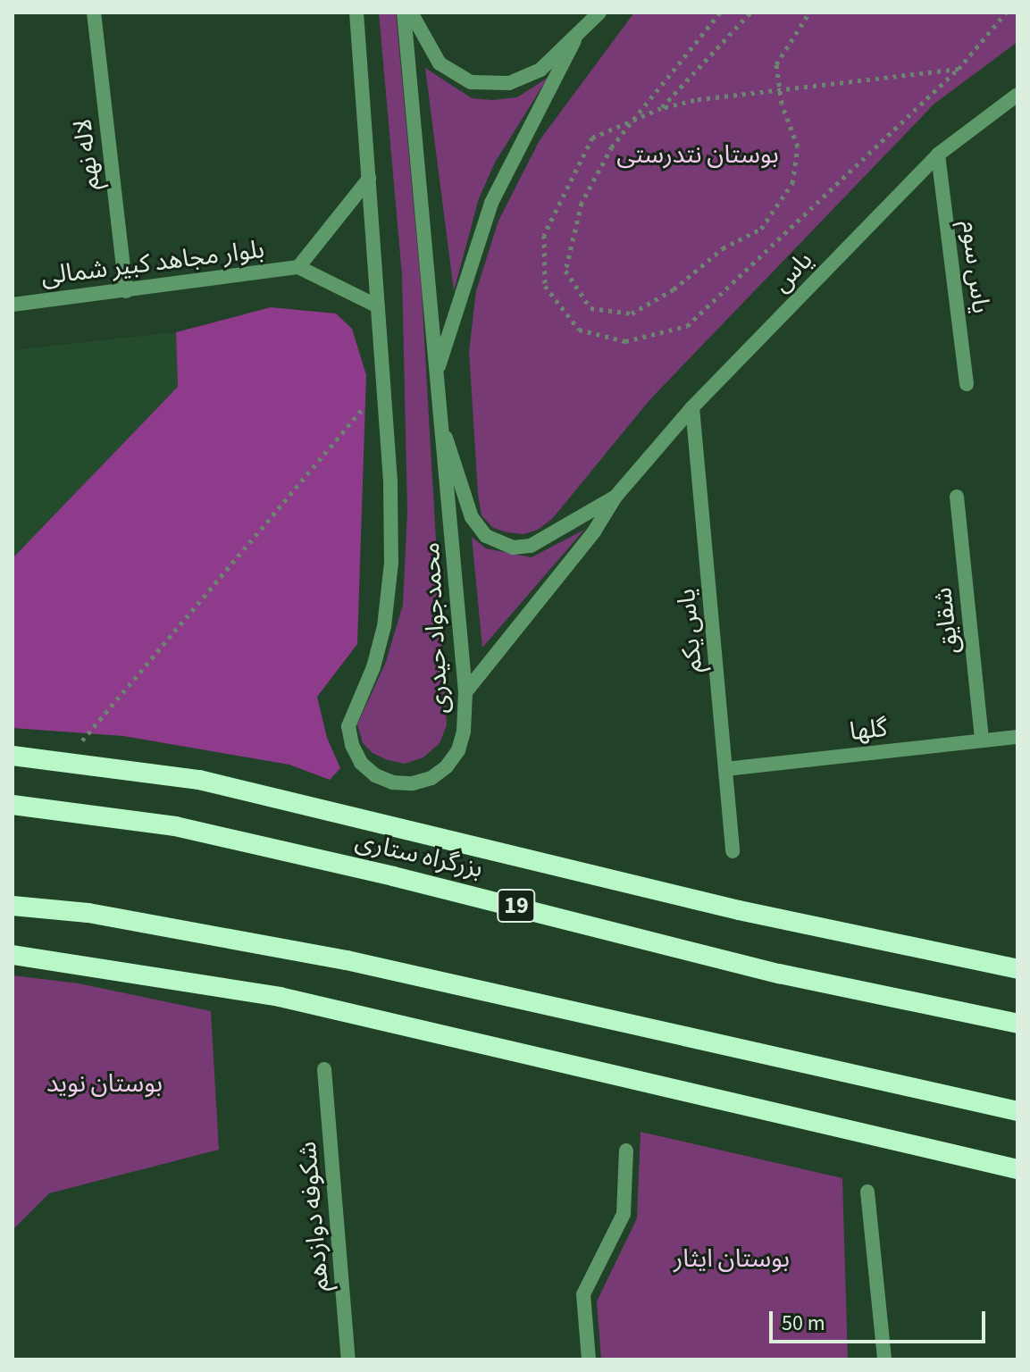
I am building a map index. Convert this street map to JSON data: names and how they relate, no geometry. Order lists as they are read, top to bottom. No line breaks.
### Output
{"streets":{"highway":["بزرگراه ستاری","19"],"street":["لاله نهم","بلوار مجاهد کبیر شمالی","یاس سوم","یاس","شقایق","محمدجواد حیدری","یاس یکم","گلها","شکوفه دوازدهم"]},"crossings":[["لاله نهم","بلوار مجاهد کبیر شمالی"],["یاس سوم","یاس"],["یاس","یاس یکم"],["شقایق","گلها"],["یاس یکم","گلها"]],"parks":["بوستان نتدرستی","بوستان نوید","بوستان ایثار"],"scale_bar":"50 m"}
